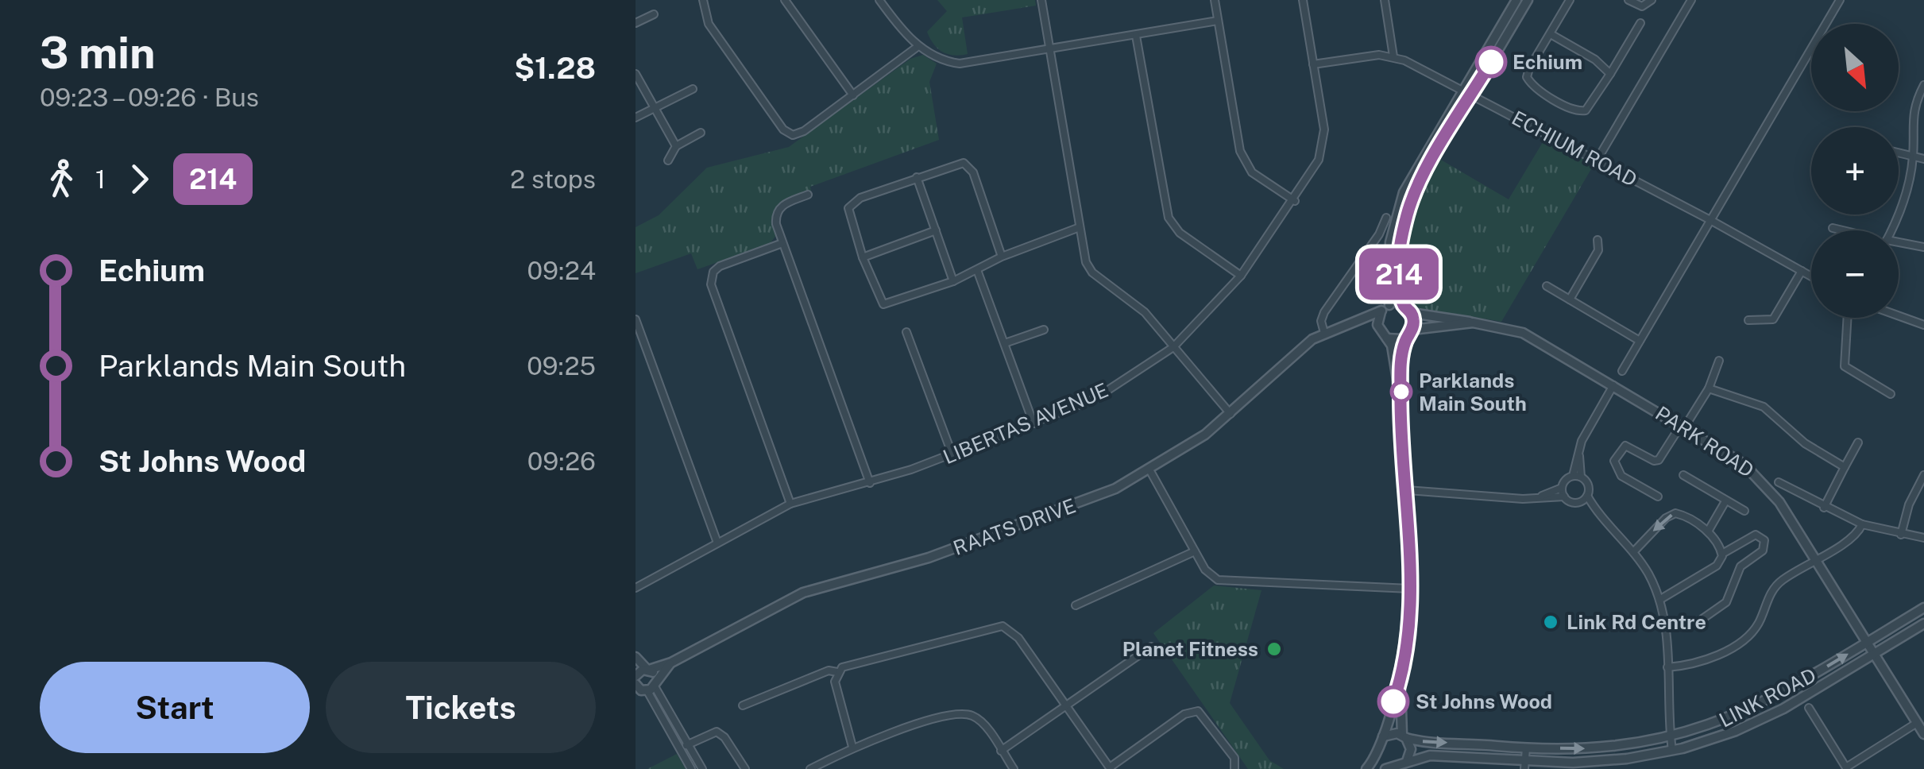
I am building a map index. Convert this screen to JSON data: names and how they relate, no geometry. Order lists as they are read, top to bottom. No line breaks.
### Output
{"streets":{"street":["ECHIUM ROAD","LIBERTAS AVENUE","PARK ROAD","RAATS DRIVE","LINK ROAD"]},"crossings":[["ECHIUM ROAD","LIBERTAS AVENUE"],["PARK ROAD","RAATS DRIVE"],["PARK ROAD","LINK ROAD"]],"places":["Echium","Parklands Main South","Link Rd Centre","Planet Fitness","St Johns Wood"],"lines":["bus line 214"],"north":"bottom right","page":{"heading":["3 min","09:23 – 09:26 · Bus","$1.28"],"on_map":"214","map_buttons":["+","−"],"legs":["1","214","2 stops"],"list":[{"name":"Echium","value":"09:24"},{"name":"Parklands Main South","value":"09:25"},{"name":"St Johns Wood","value":"09:26"}],"buttons":["Start","Tickets"]}}
